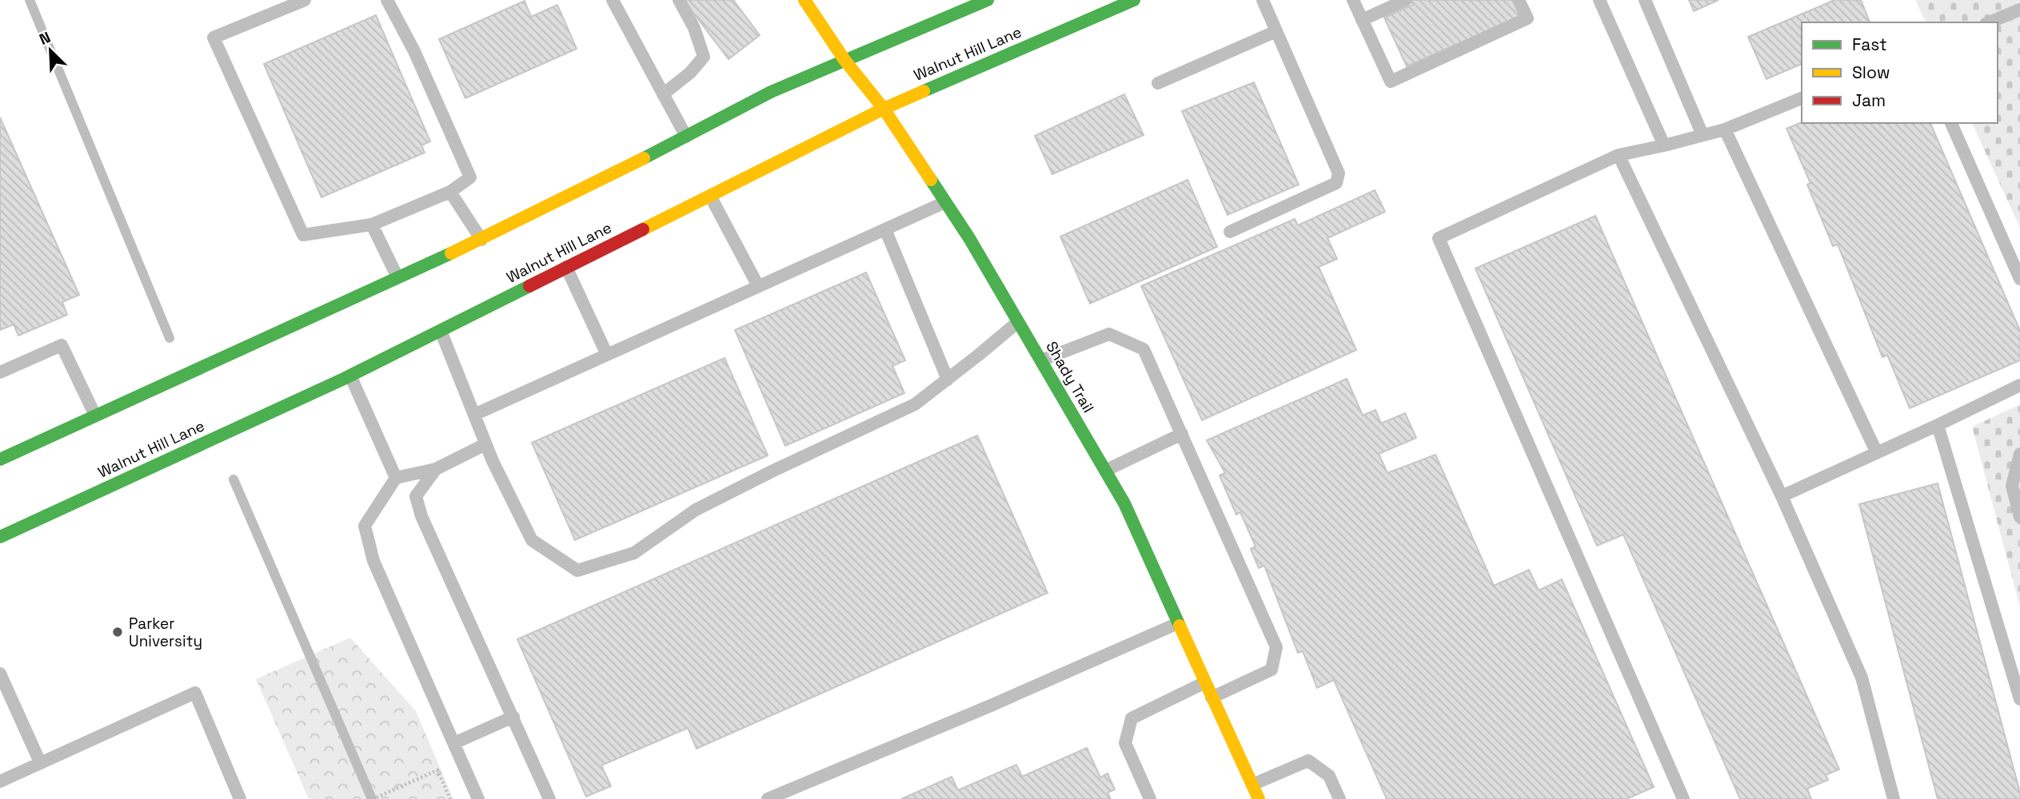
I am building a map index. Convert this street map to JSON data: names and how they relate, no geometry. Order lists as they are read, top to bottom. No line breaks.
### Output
{"streets":{"main road":["Walnut Hill Lane","Shady Trail"]},"crossings":[["Walnut Hill Lane","Shady Trail"]],"places":["Parker University"],"legend":["Fast","Slow","Jam"],"north":"top left"}
